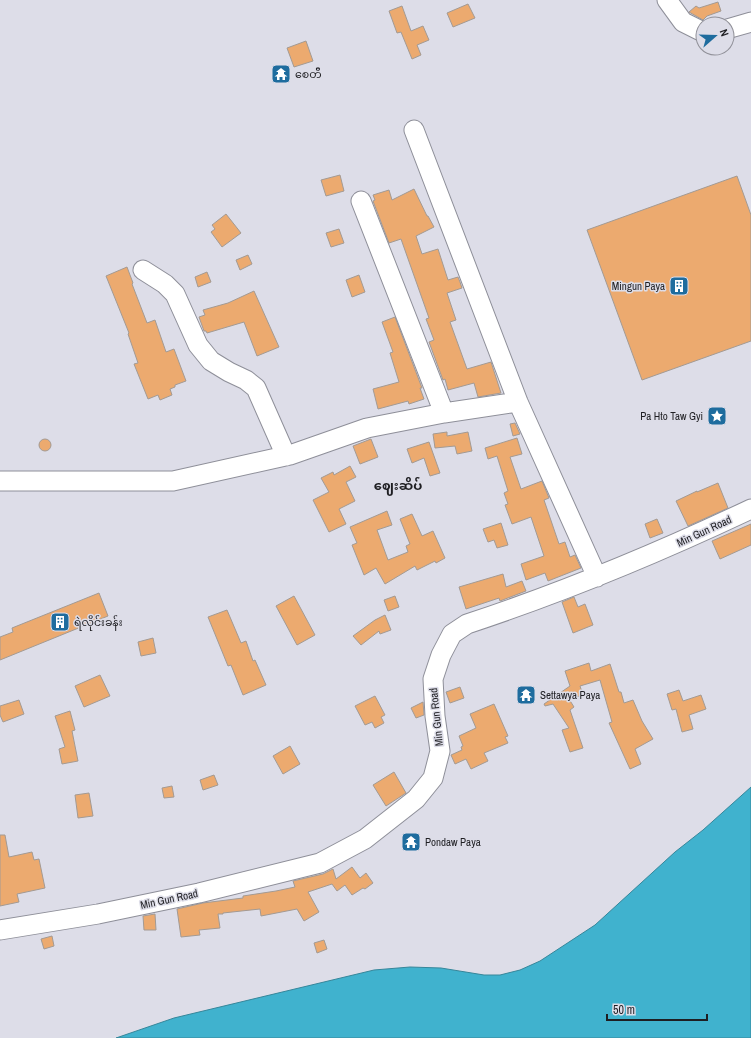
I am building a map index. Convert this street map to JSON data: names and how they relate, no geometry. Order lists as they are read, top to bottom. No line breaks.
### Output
{"streets":{"street":["Min Gun Road"]},"districts":["ဈေးဆိပ်"],"places":{"temple":["စေတီ","Settawya Paya","Pondaw Paya"],"building":["Mingun Paya","ရဲလိုင်းခန်း"],"place":["Pa Hto Taw Gyi"]},"scale_bar":"50 m","north":"right"}
